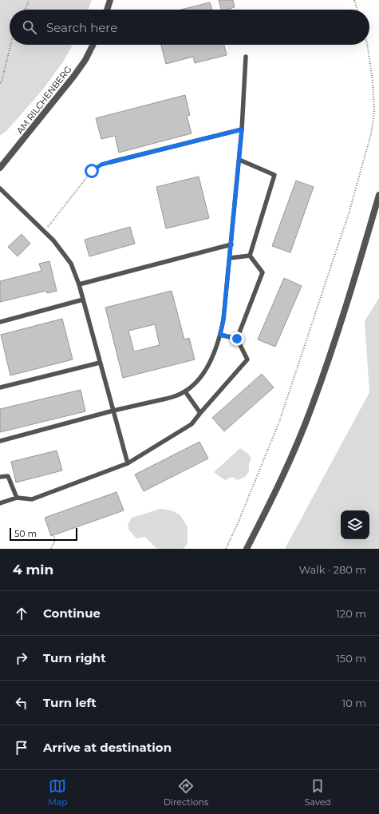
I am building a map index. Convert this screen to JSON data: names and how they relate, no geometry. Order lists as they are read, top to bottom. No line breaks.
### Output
{"streets":{"street":["AM RILCHENBERG"]},"scale_bar":"50 m","page":{"search":"Search here","scale":"50 m","heading":["4 min","Walk · 280 m"],"list":[["Continue","120 m"],["Turn right","150 m"],["Turn left","10 m"],"Arrive at destination"],"nav":["Map","Directions","Saved"]}}
